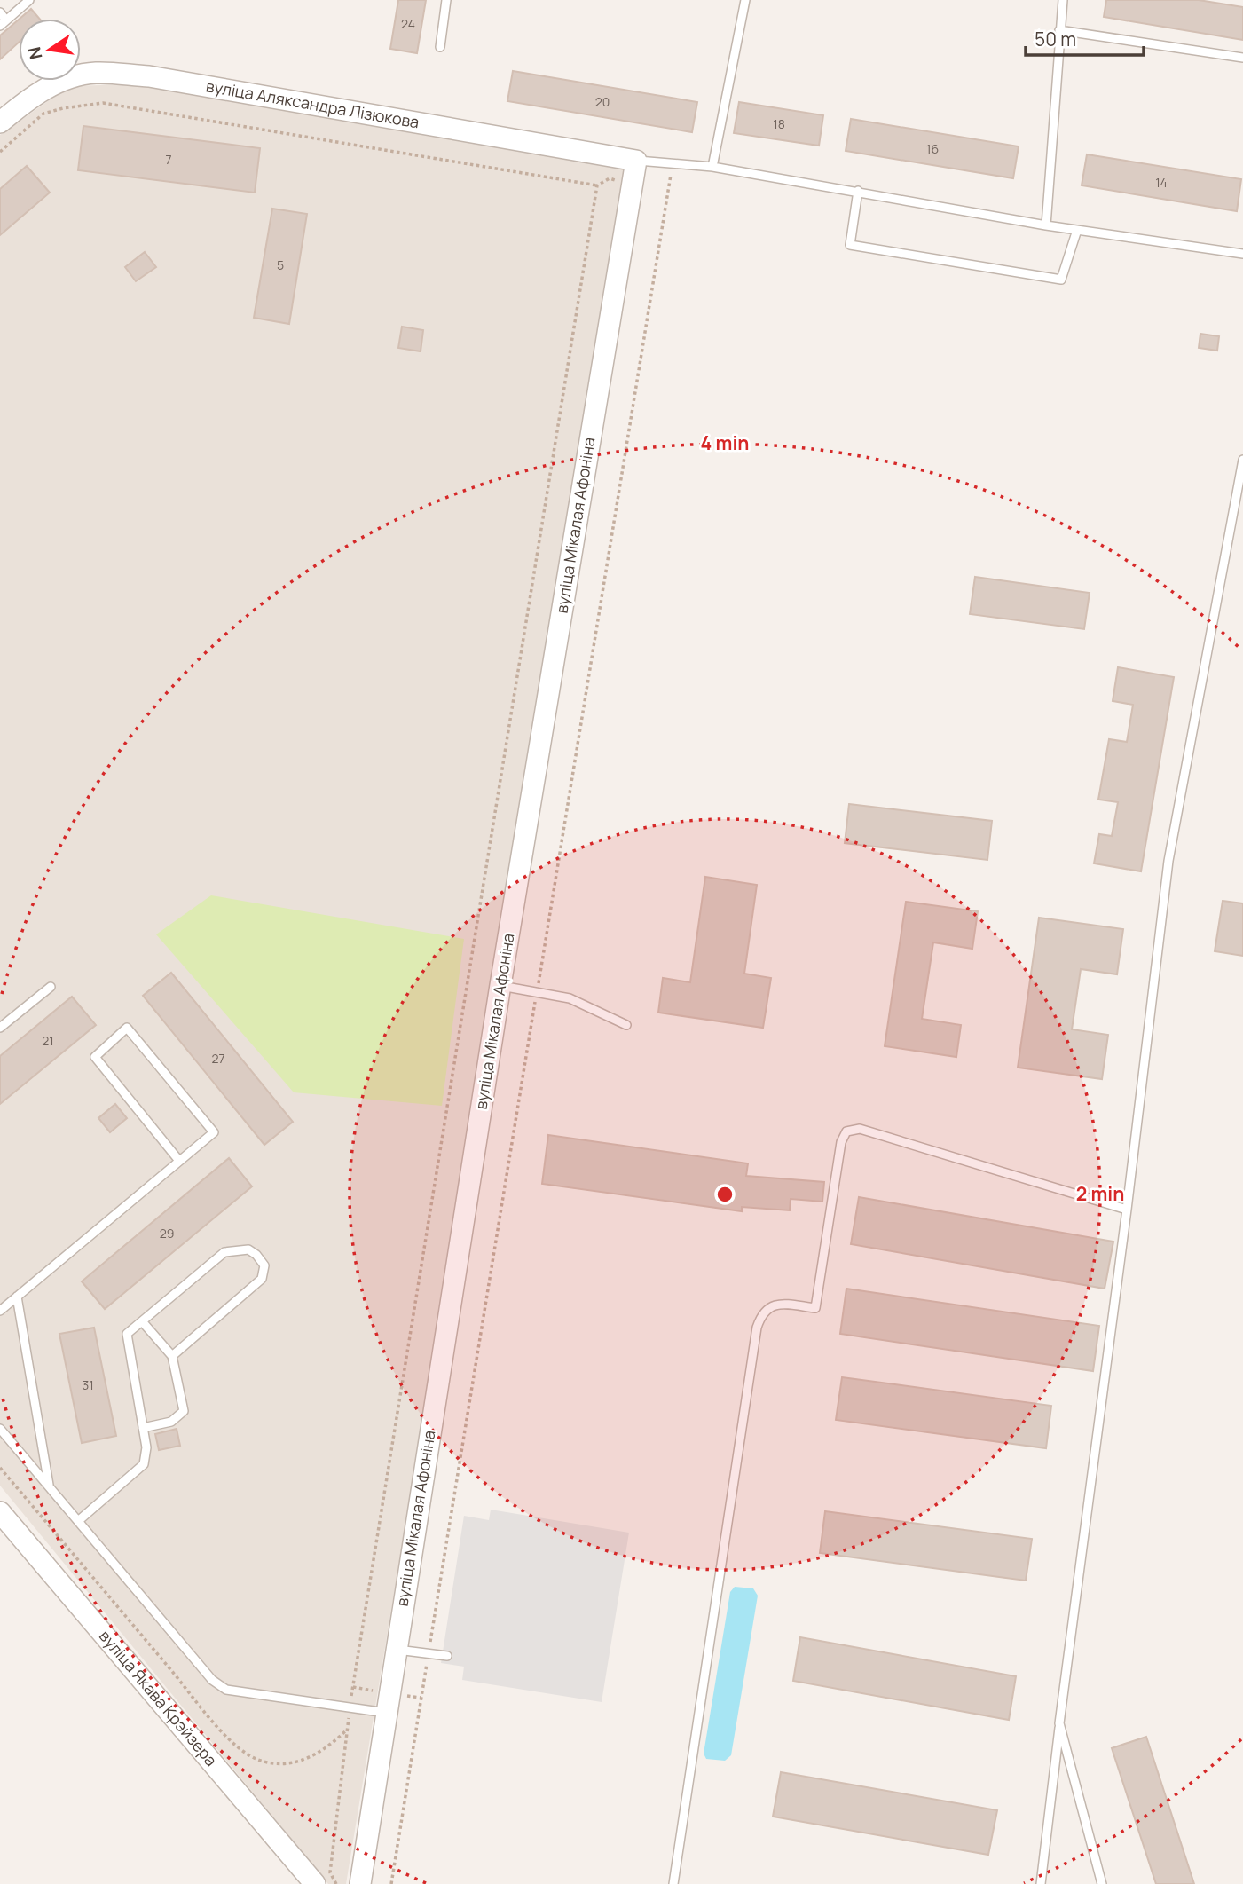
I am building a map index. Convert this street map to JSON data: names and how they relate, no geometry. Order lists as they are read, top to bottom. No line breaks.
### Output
{"streets":{"street":["вуліца Аляксандра Лізюкова","вуліца Мікалая Афоніна","вуліца Якава Крэйзера"]},"crossings":[["вуліца Аляксандра Лізюкова","вуліца Мікалая Афоніна"]],"house_numbers":["24","20","18","16","7","14","5","21","27","29","31"],"scale_bar":"50 m","north":"left","rings":["4 min","2 min"]}
